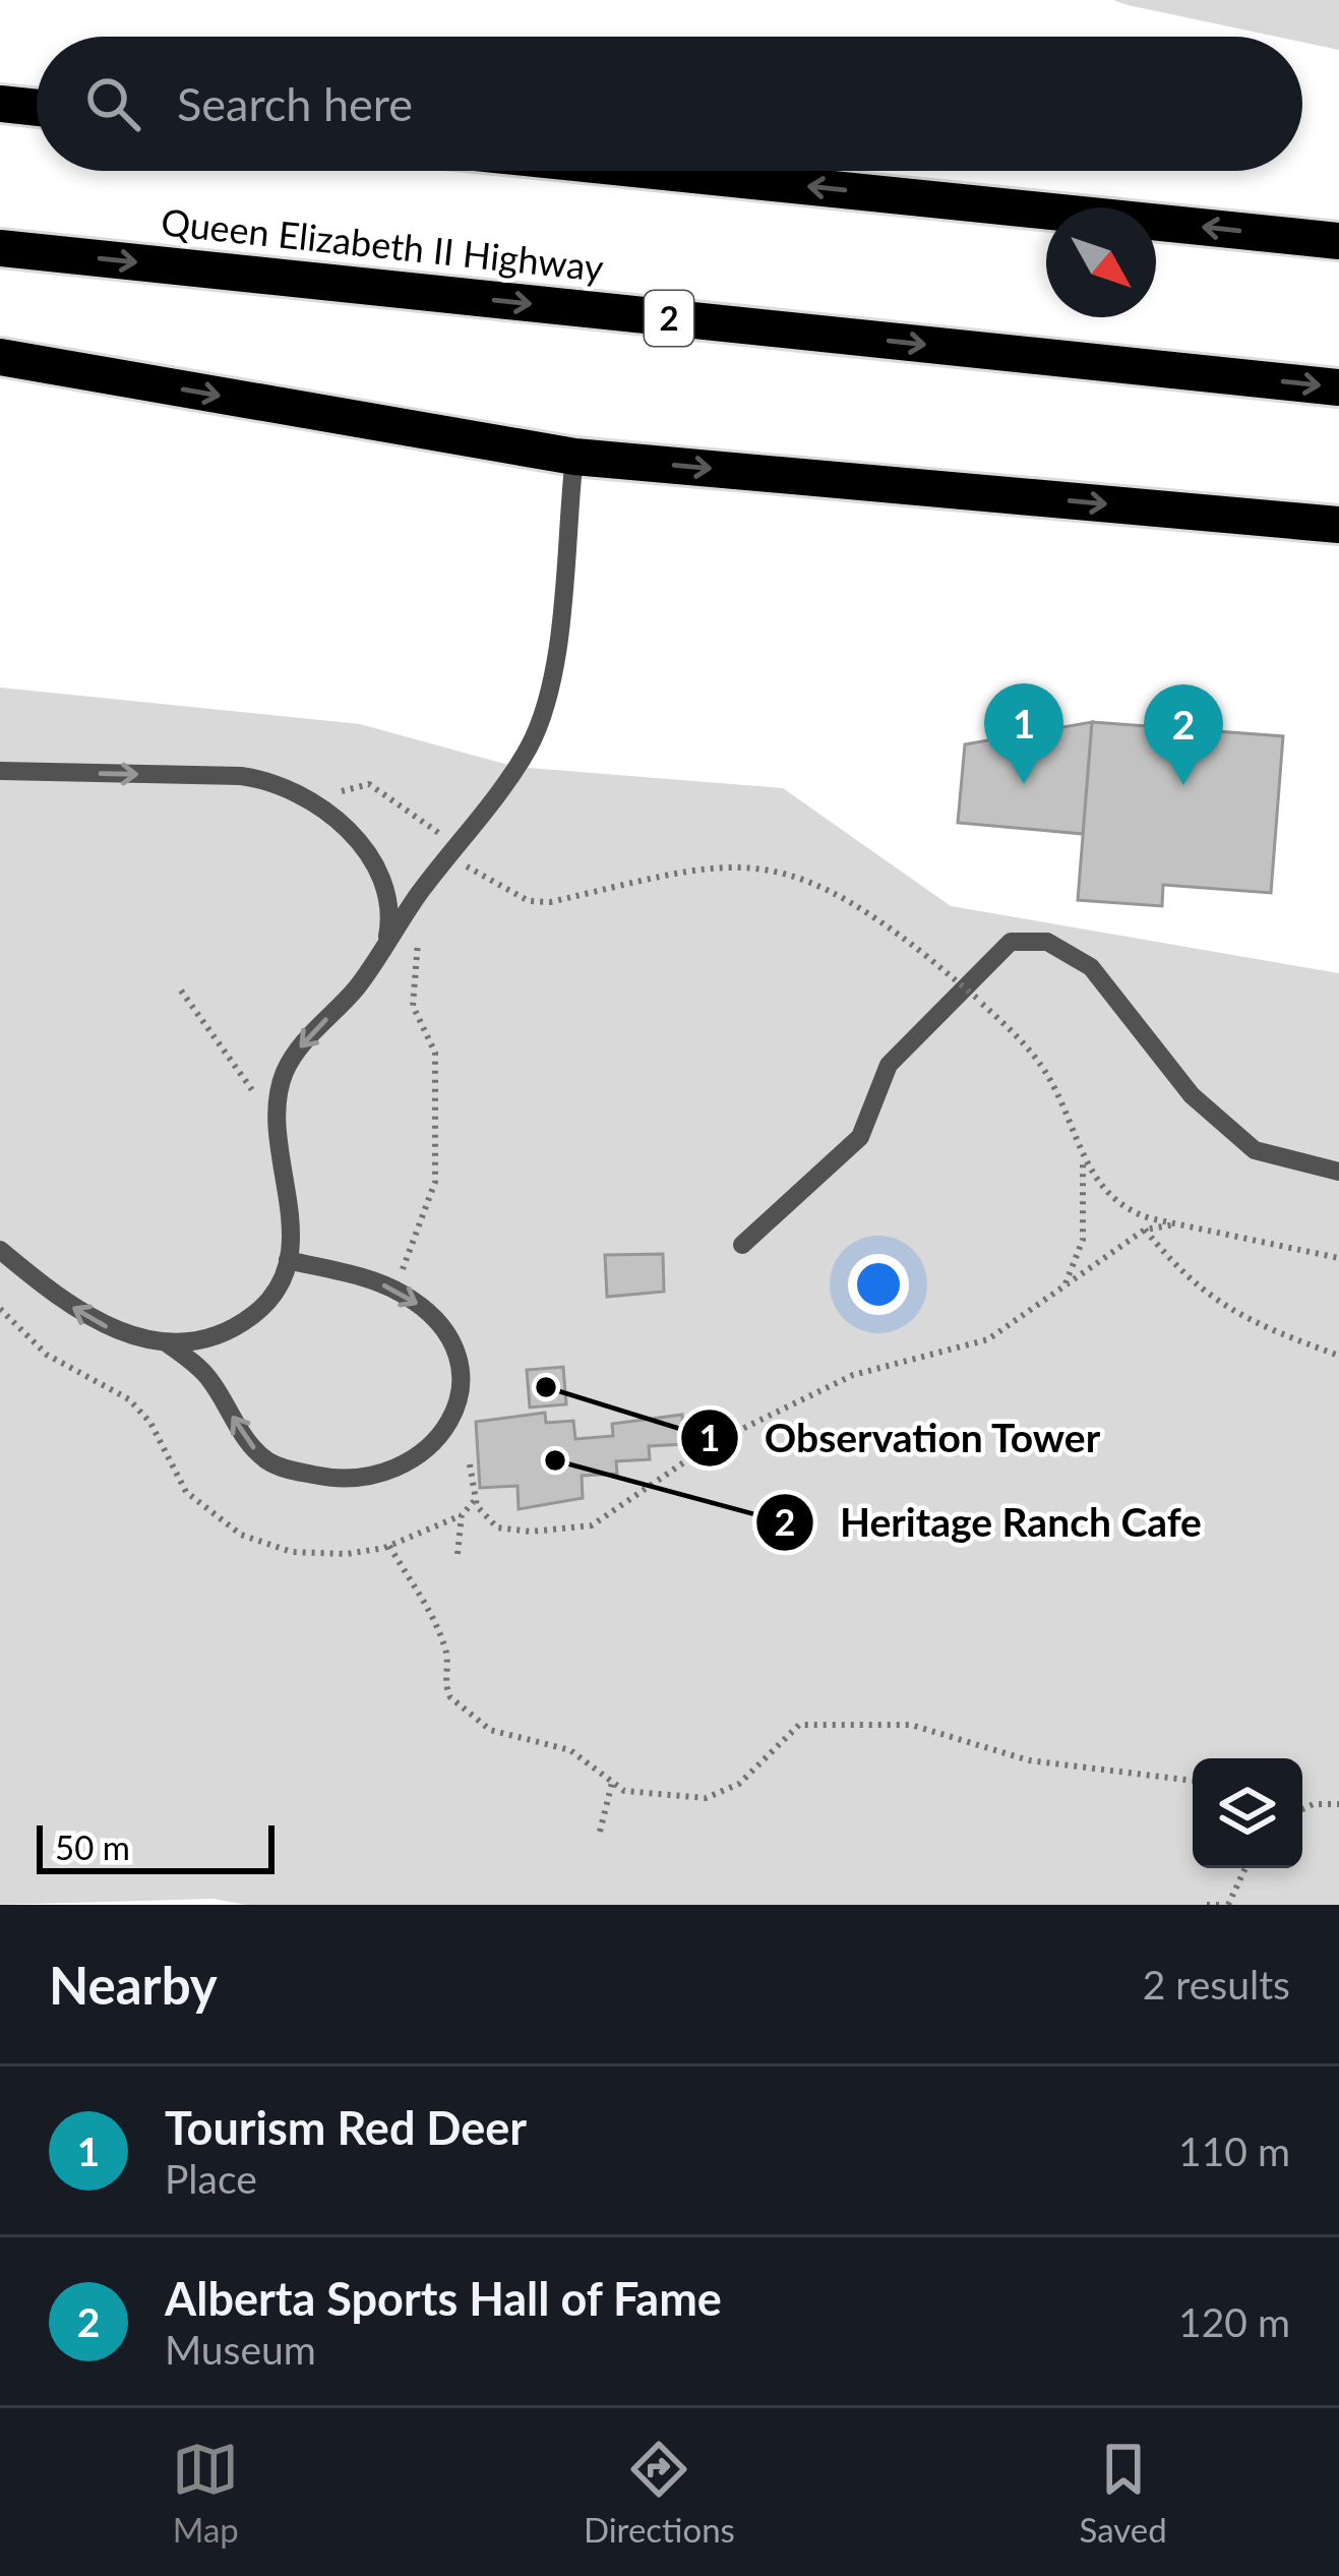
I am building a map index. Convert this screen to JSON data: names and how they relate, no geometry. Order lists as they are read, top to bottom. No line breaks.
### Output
{"streets":{"highway":["Queen Elizabeth II Highway","2"]},"places":["Observation Tower","Heritage Ranch Cafe"],"scale_bar":"50 m","north":"bottom right","page":{"search":"Search here","pins":["1","2"],"scale":"50 m","heading":["Nearby","2 results"],"list":[{"mark":"1","name":"Tourism Red Deer","note":"Place","value":"110 m"},{"mark":"2","name":"Alberta Sports Hall of Fame","note":"Museum","value":"120 m"}],"nav":["Map","Directions","Saved"]}}
